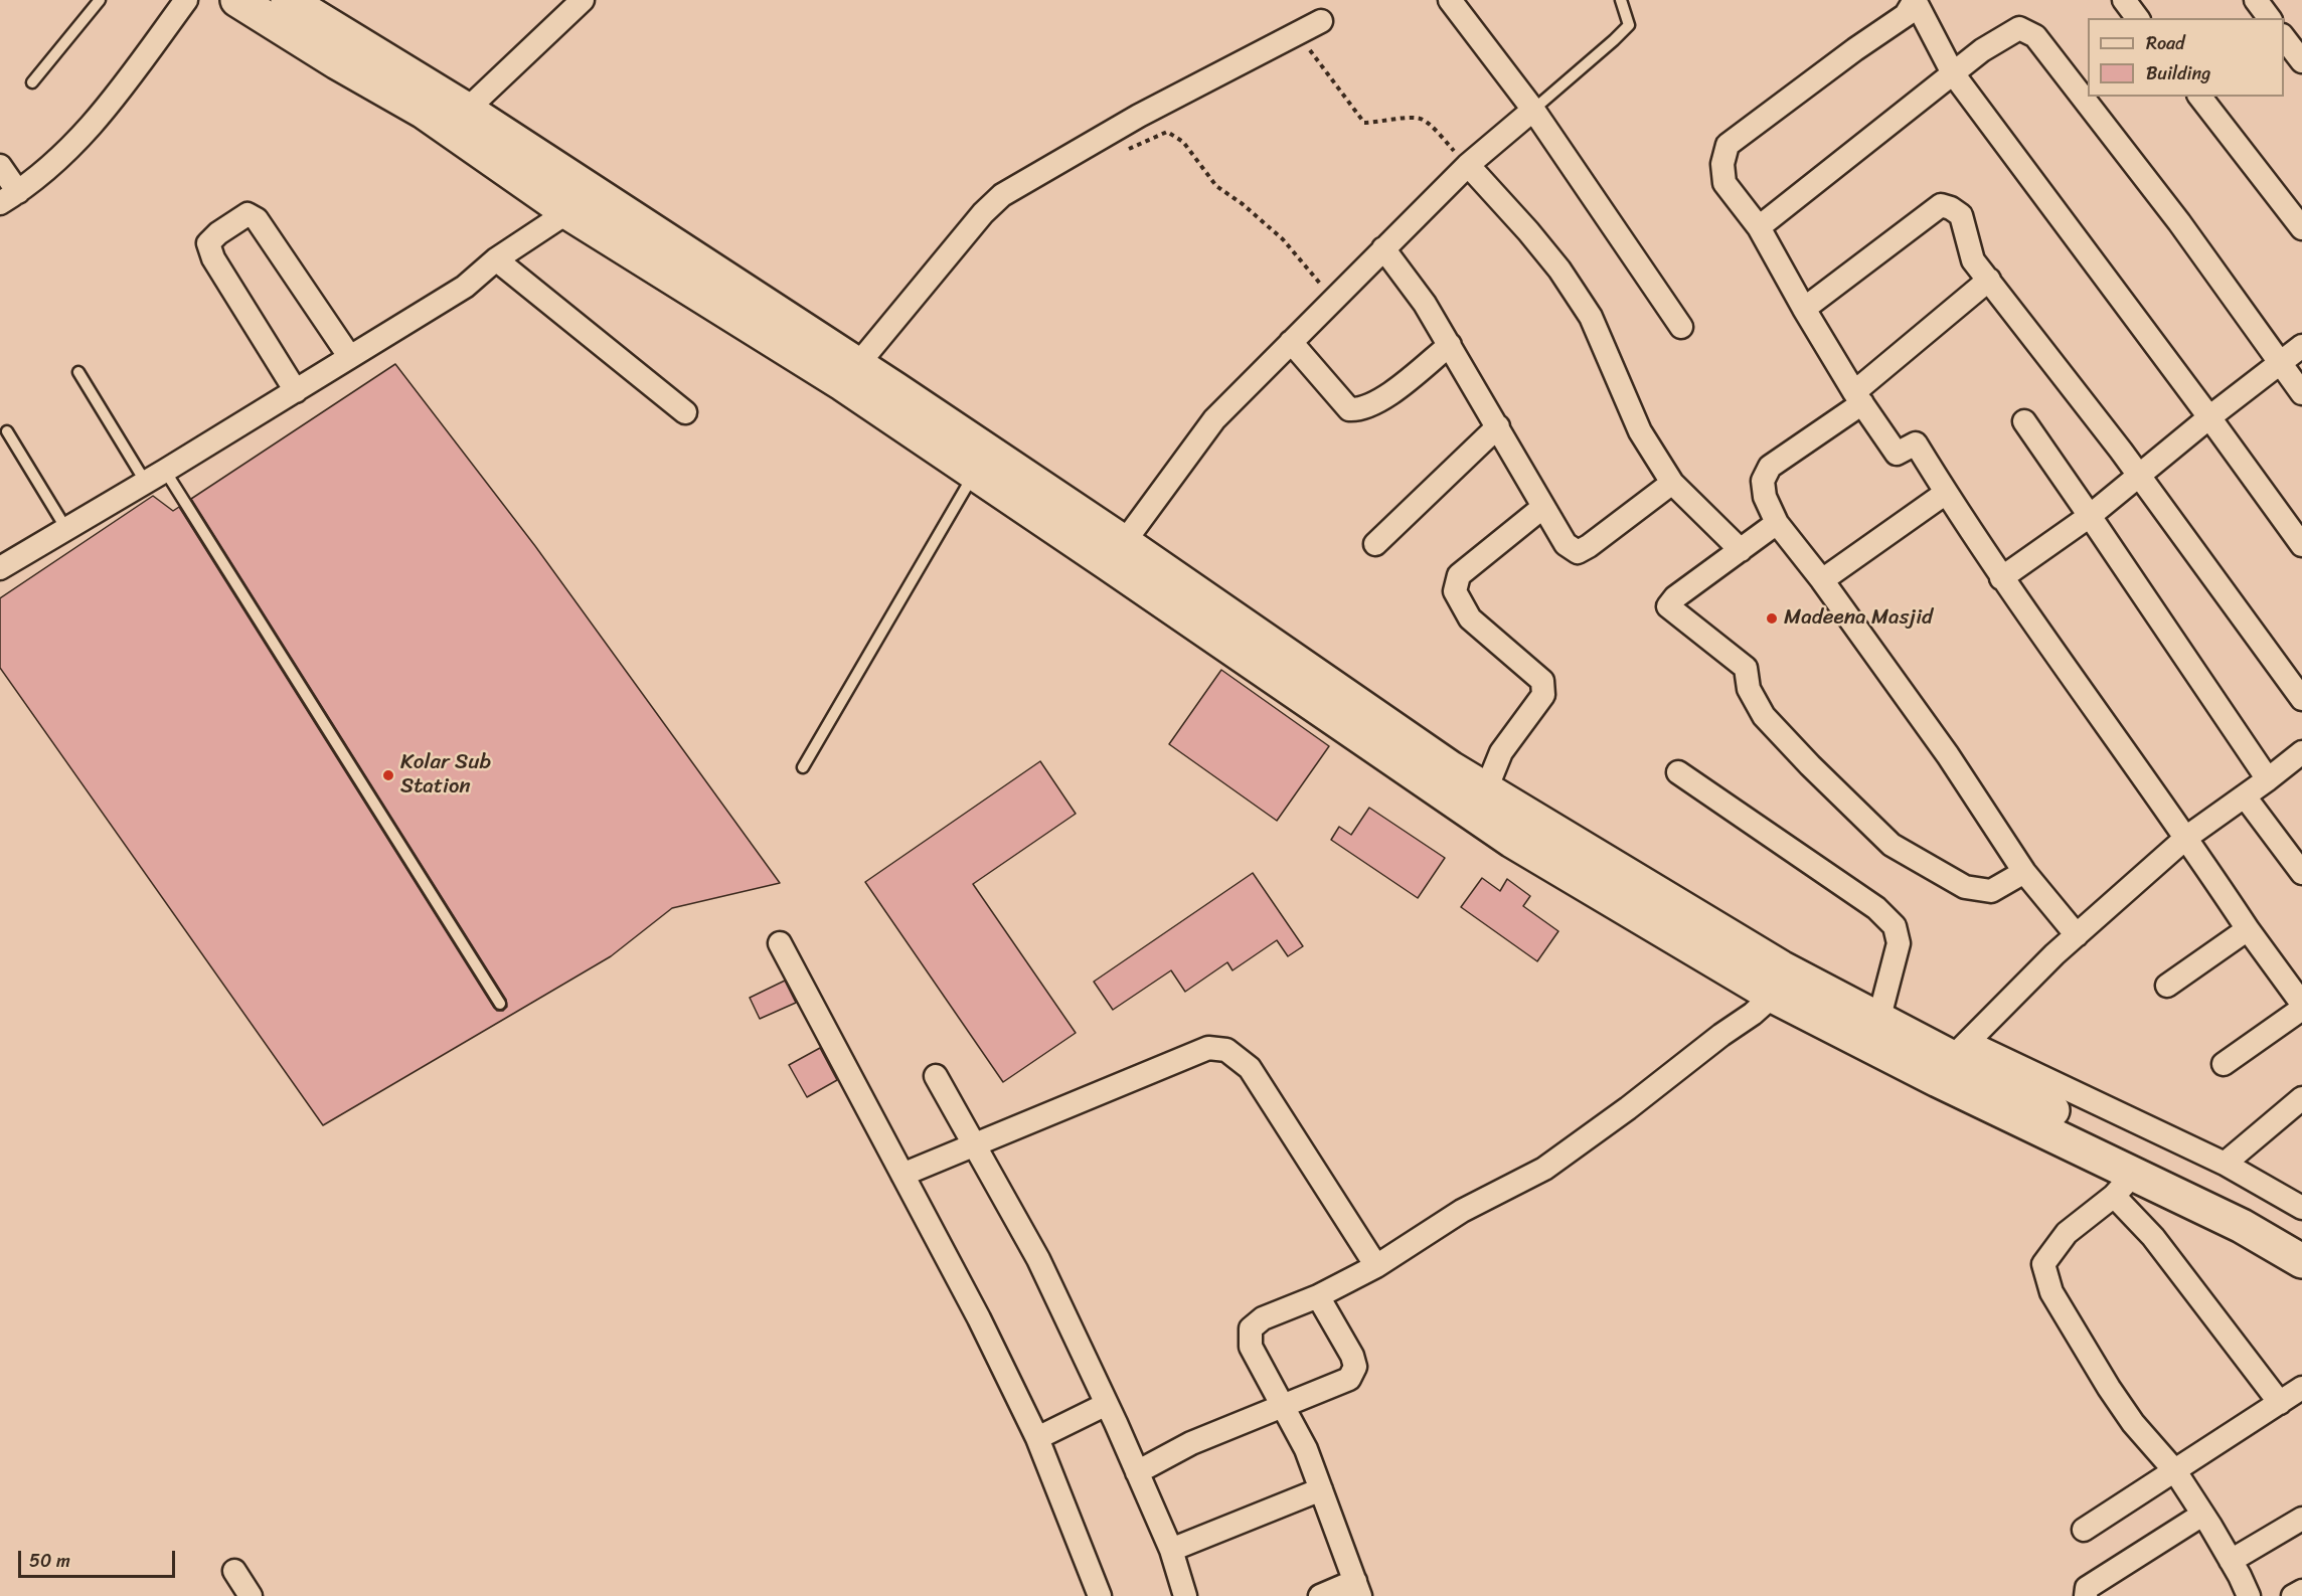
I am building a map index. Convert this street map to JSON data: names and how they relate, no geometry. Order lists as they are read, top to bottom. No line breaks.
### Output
{"places":["Madeena Masjid","Kolar Sub Station"],"legend":["Road","Building"],"scale_bar":"50 m"}
